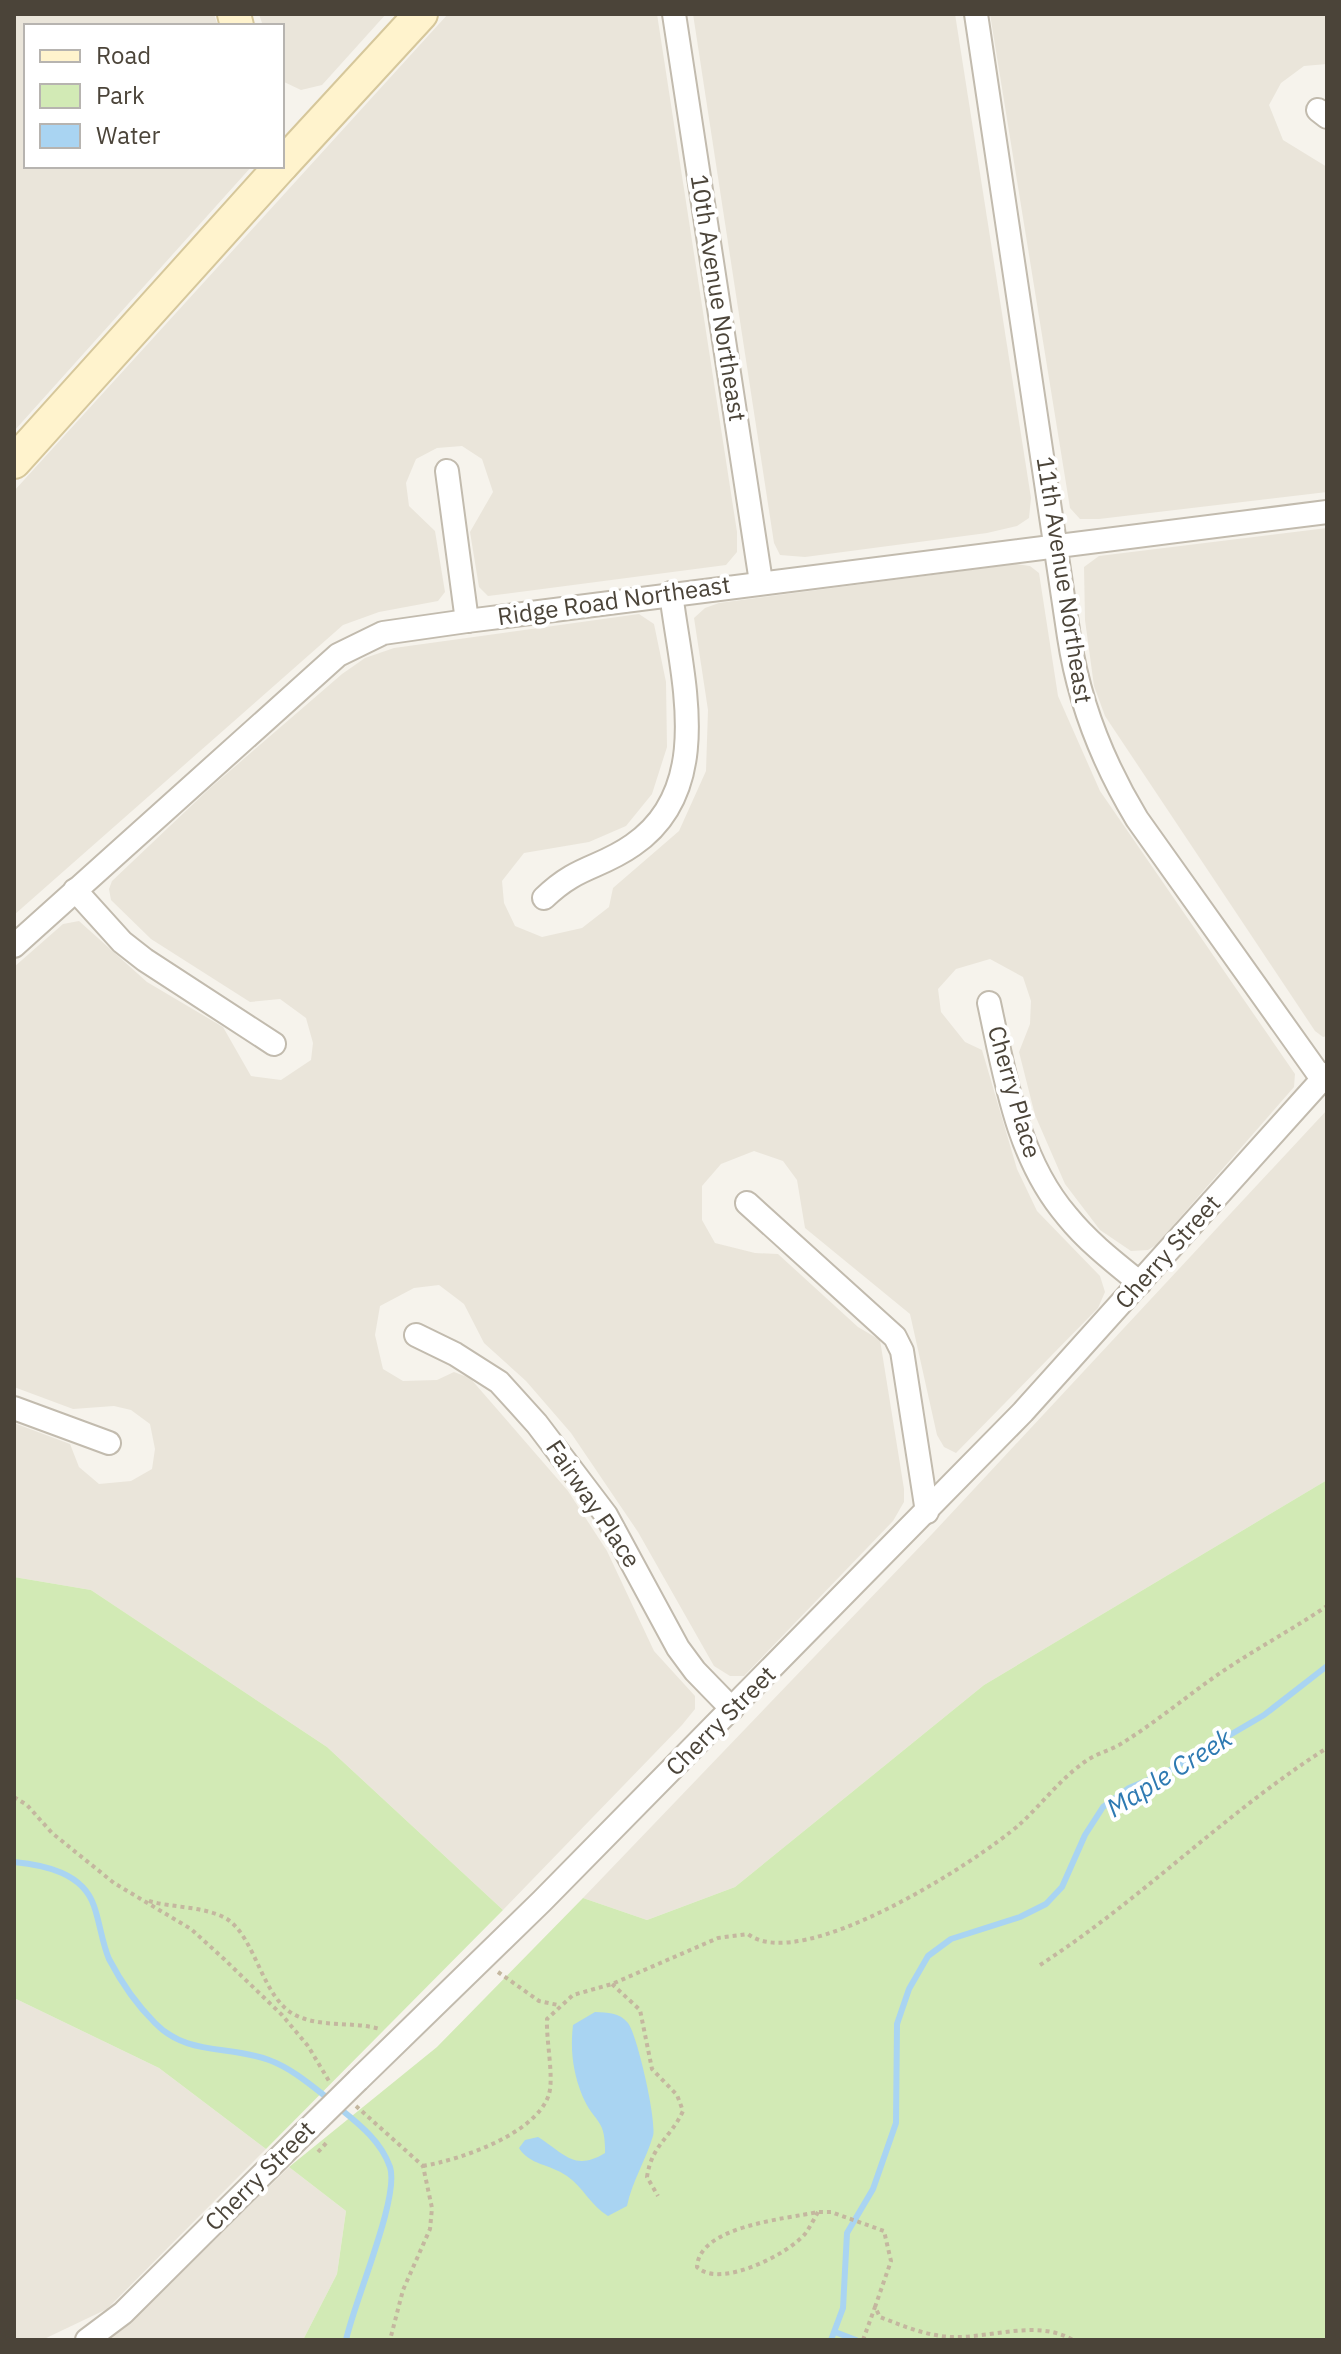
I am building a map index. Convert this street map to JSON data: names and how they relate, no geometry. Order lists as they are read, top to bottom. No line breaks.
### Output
{"streets":{"street":["10th Avenue Northeast","11th Avenue Northeast","Ridge Road Northeast","Cherry Place","Cherry Street","Fairway Place"]},"crossings":[["10th Avenue Northeast","Ridge Road Northeast"],["11th Avenue Northeast","Ridge Road Northeast"],["11th Avenue Northeast","Cherry Street"],["Cherry Place","Cherry Street"],["Cherry Street","Fairway Place"]],"water":["Maple Creek"],"legend":["Road","Park","Water"]}
